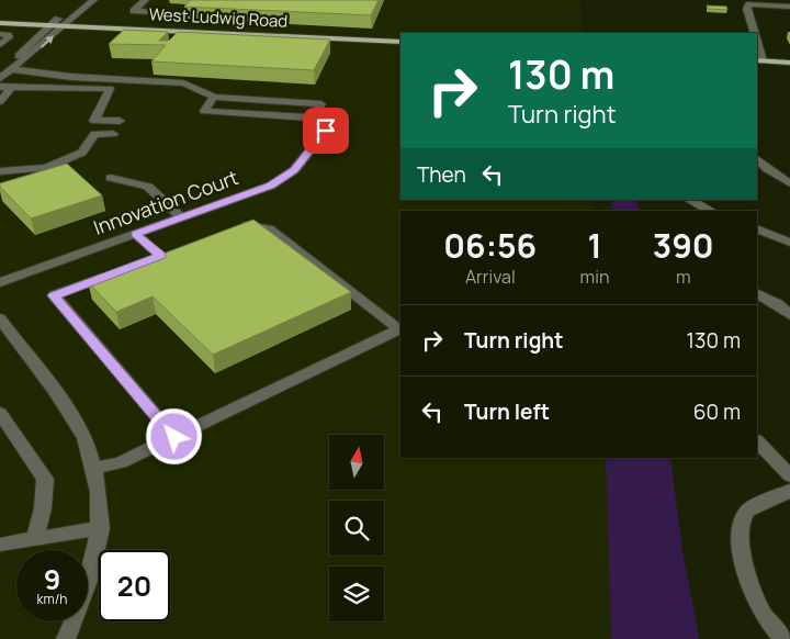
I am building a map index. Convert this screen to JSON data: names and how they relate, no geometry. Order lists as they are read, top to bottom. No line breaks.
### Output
{"streets":{"main road":["West Ludwig Road"],"street":["Innovation Court"]},"north":"top","page":{"turn":["130 m","Turn right"],"then":"Then","eta":["06:56","Arrival","1","min","390","m"],"list":[{"name":"Turn right","value":"130 m"},{"name":"Turn left","value":"60 m"}],"speed":"9 km/h","limit":"20"}}
